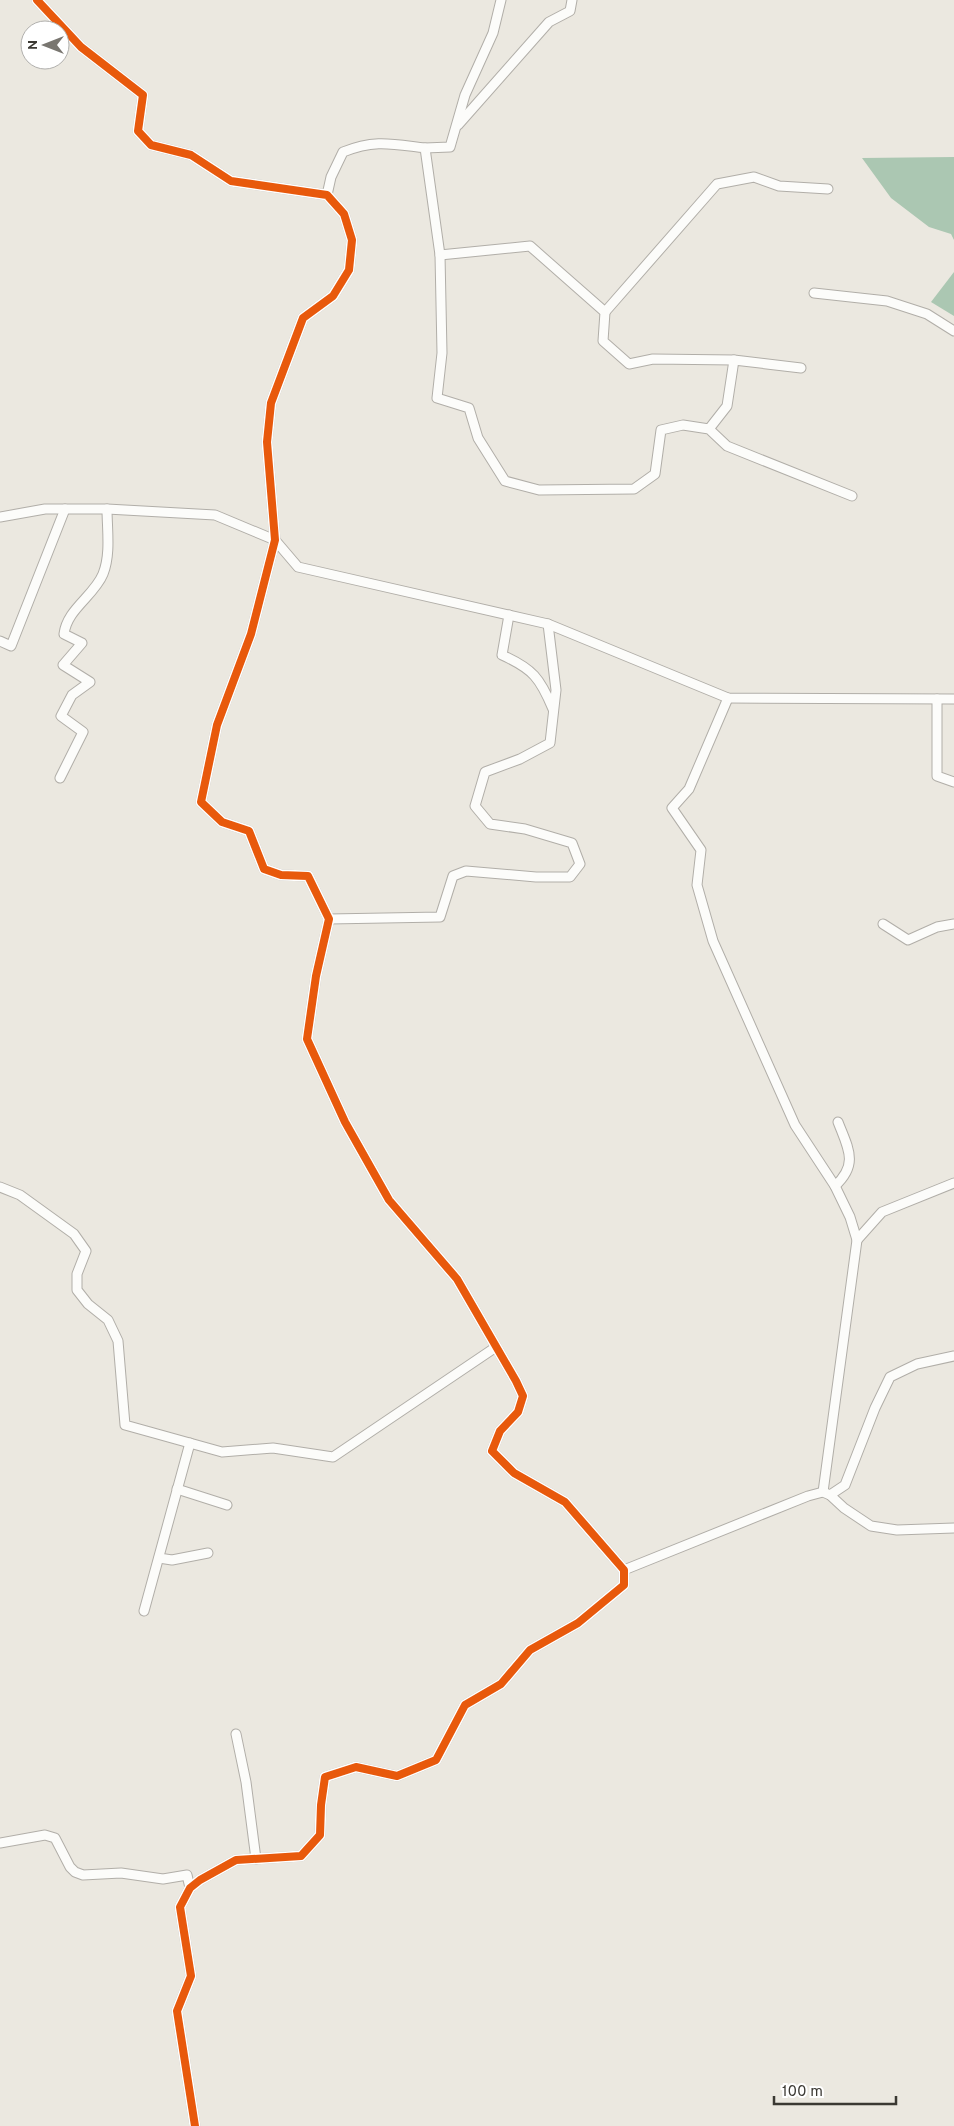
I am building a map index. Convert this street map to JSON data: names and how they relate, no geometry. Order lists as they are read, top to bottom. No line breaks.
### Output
{"scale_bar":"100 m","north":"left"}
